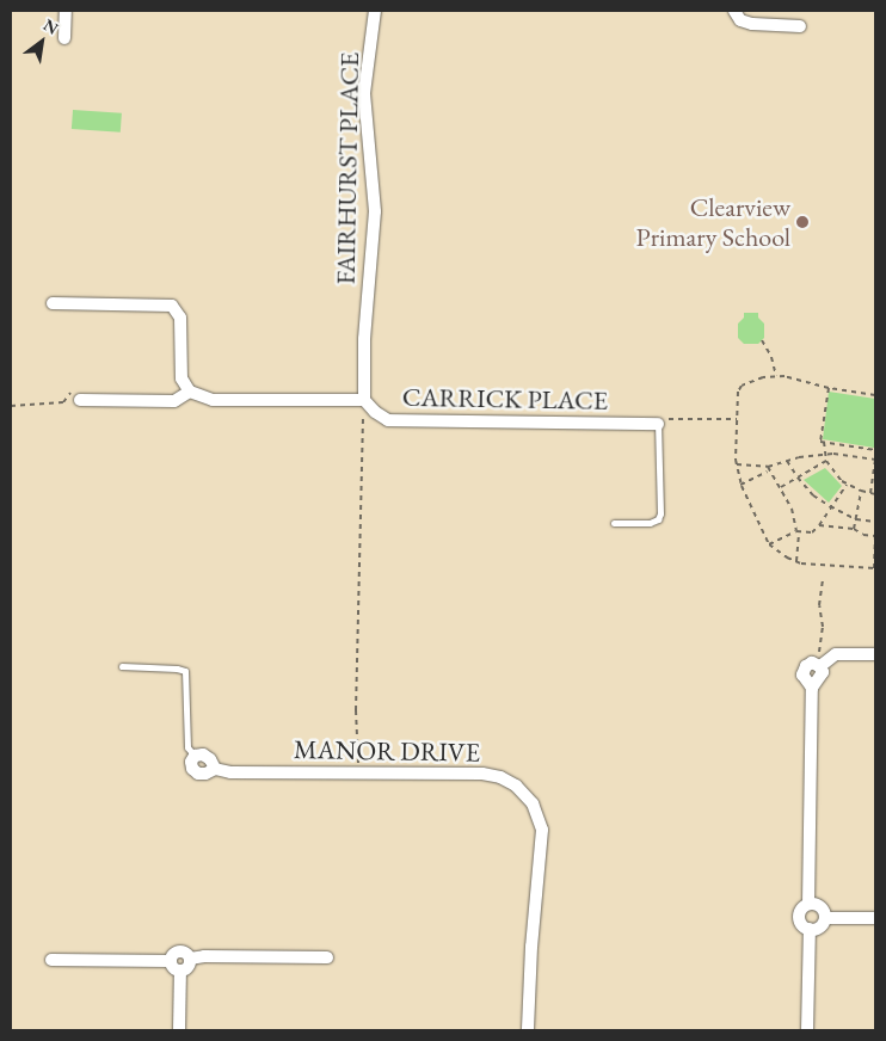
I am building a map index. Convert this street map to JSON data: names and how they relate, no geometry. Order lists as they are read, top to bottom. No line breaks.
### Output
{"streets":{"street":["FAIRHURST PLACE","CARRICK PLACE","MANOR DRIVE"]},"crossings":[["FAIRHURST PLACE","CARRICK PLACE"]],"places":["Clearview Primary School"],"north":"top right"}
